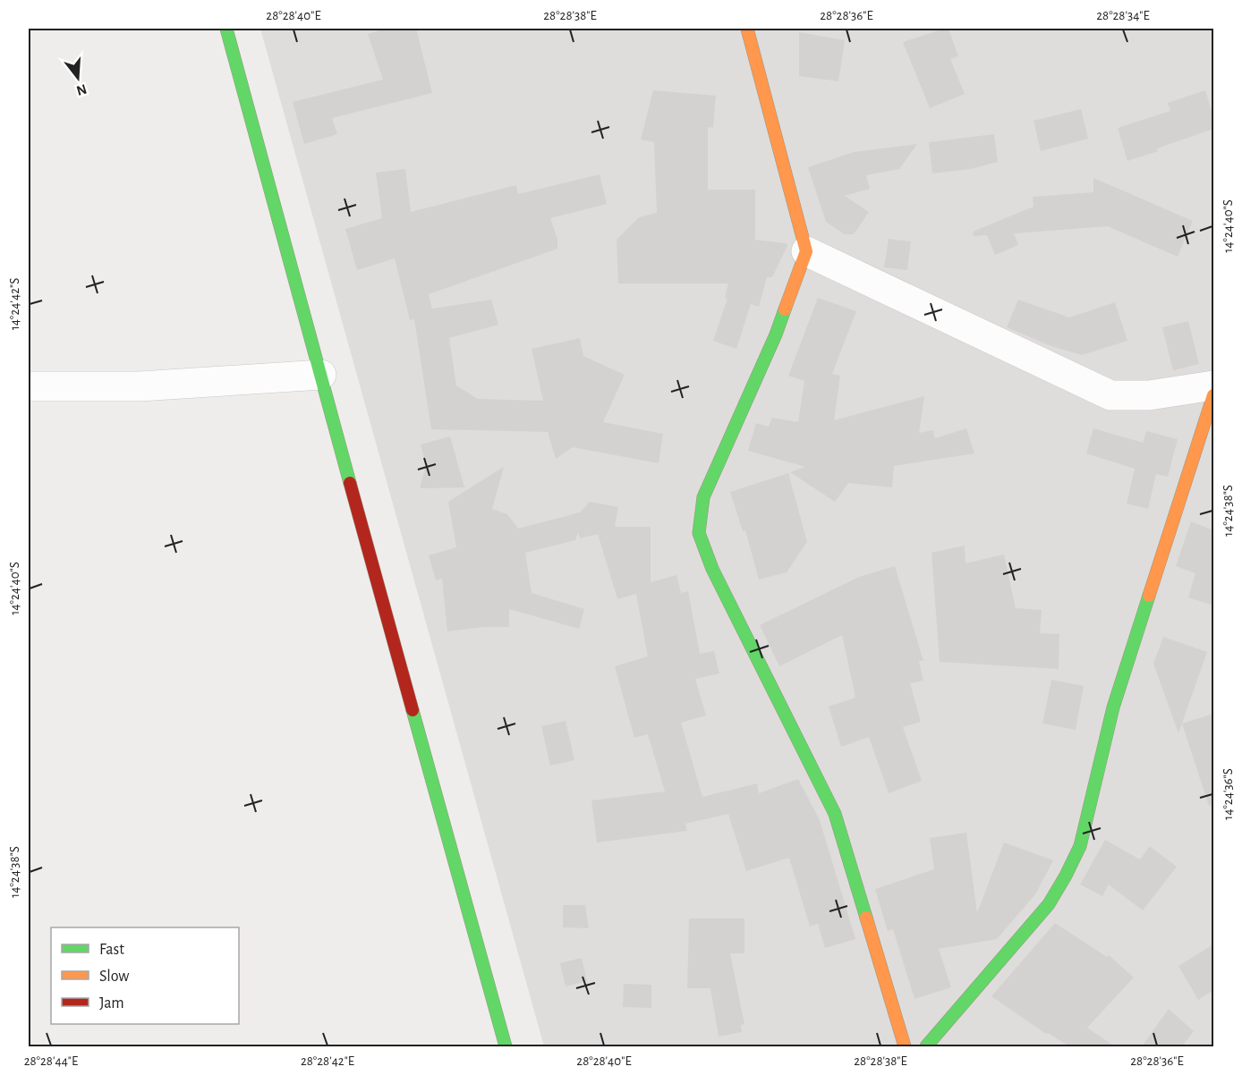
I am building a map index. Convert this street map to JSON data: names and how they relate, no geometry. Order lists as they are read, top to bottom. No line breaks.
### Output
{"legend":["Fast","Slow","Jam"],"north":"bottom","coordinates":["28°28'40\"E","28°28'38\"E","28°28'36\"E","28°28'34\"E","14°24'40\"S","14°24'42\"S","14°24'38\"S","14°24'36\"S","28°28'44\"E","28°28'42\"E"]}
